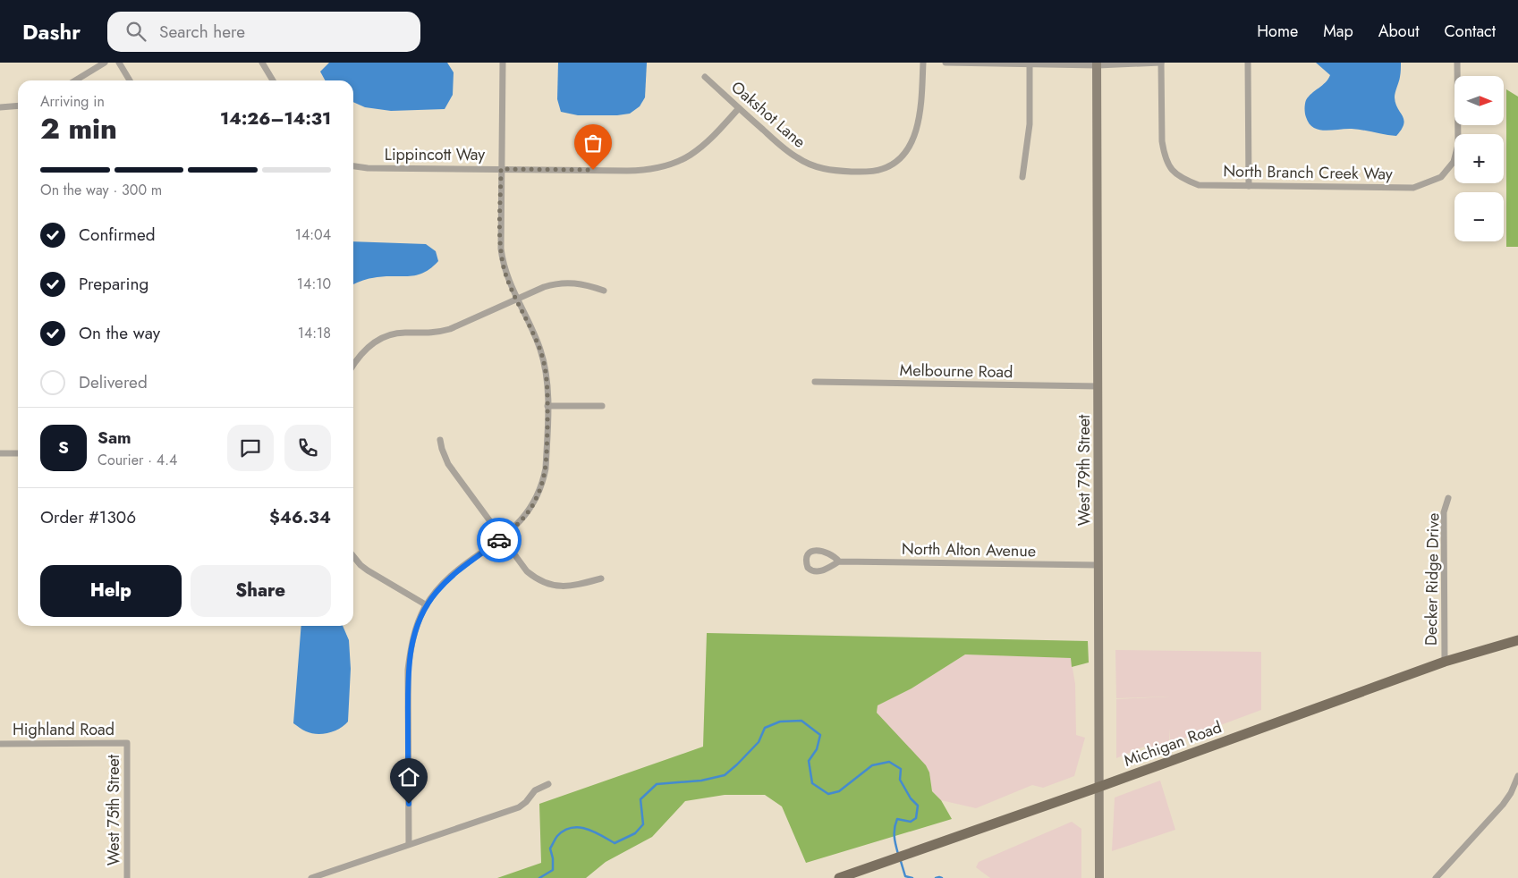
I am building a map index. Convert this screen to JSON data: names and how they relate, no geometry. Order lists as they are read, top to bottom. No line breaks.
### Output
{"streets":{"main road":["West 79th Street","Michigan Road"],"street":["Oakshot Lane","Lippincott Way","North Branch Creek Way","Melbourne Road","North Alton Avenue","Decker Ridge Drive","Highland Road","West 75th Street"]},"crossings":[["Oakshot Lane","Lippincott Way"],["Melbourne Road","West 79th Street"],["West 79th Street","North Alton Avenue"],["West 79th Street","Michigan Road"],["Decker Ridge Drive","Michigan Road"],["Highland Road","West 75th Street"]],"north":"right","page":{"header":"Dashr","search":"Search here","nav":["Home","Map","About","Contact"],"map_buttons":["+","−"],"heading":["2 min","Arriving in","14:26–14:31"],"panel":["Sam","Courier · 4.4","Order #1306","$46.34"],"bar":"On the way · 300 m","list":[["Confirmed","14:04"],["Preparing","14:10"],["On the way","14:18"],"Delivered"],"round":"S","buttons":["Help","Share"]}}
